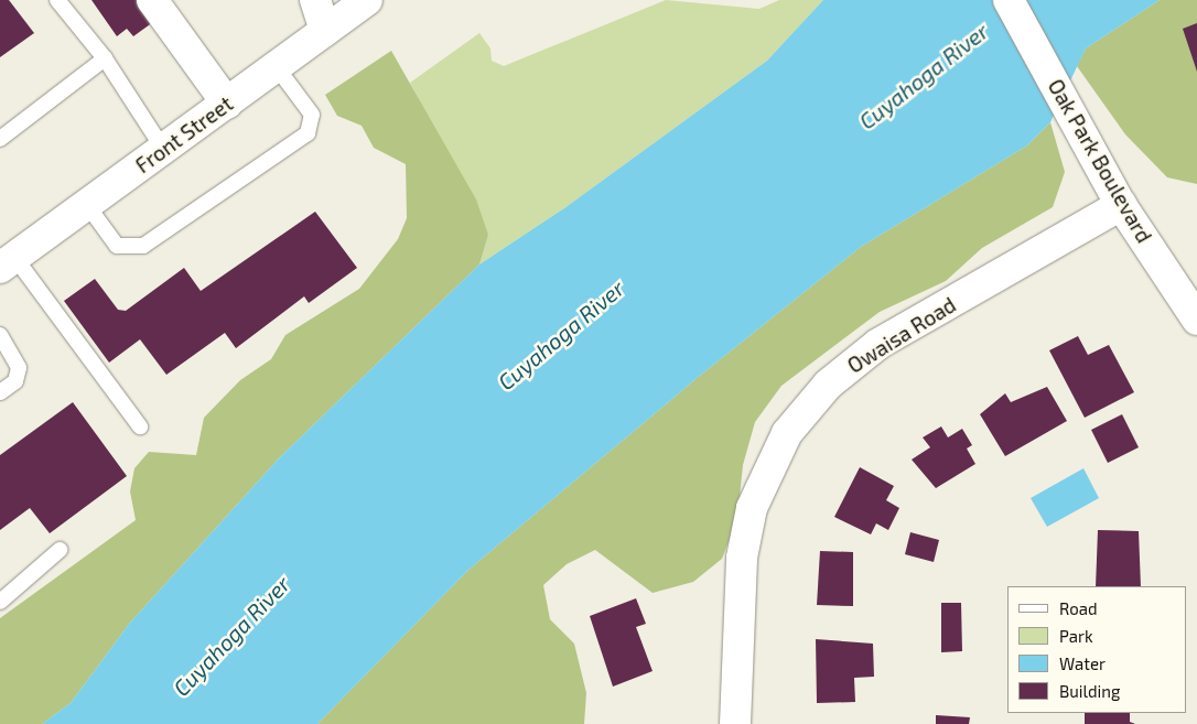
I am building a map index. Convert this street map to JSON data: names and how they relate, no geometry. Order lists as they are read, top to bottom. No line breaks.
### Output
{"streets":{"street":["Front Street","Oak Park Boulevard","Owaisa Road"]},"crossings":[["Oak Park Boulevard","Owaisa Road"]],"water":["Cuyahoga River"],"legend":["Road","Park","Water","Building"]}
